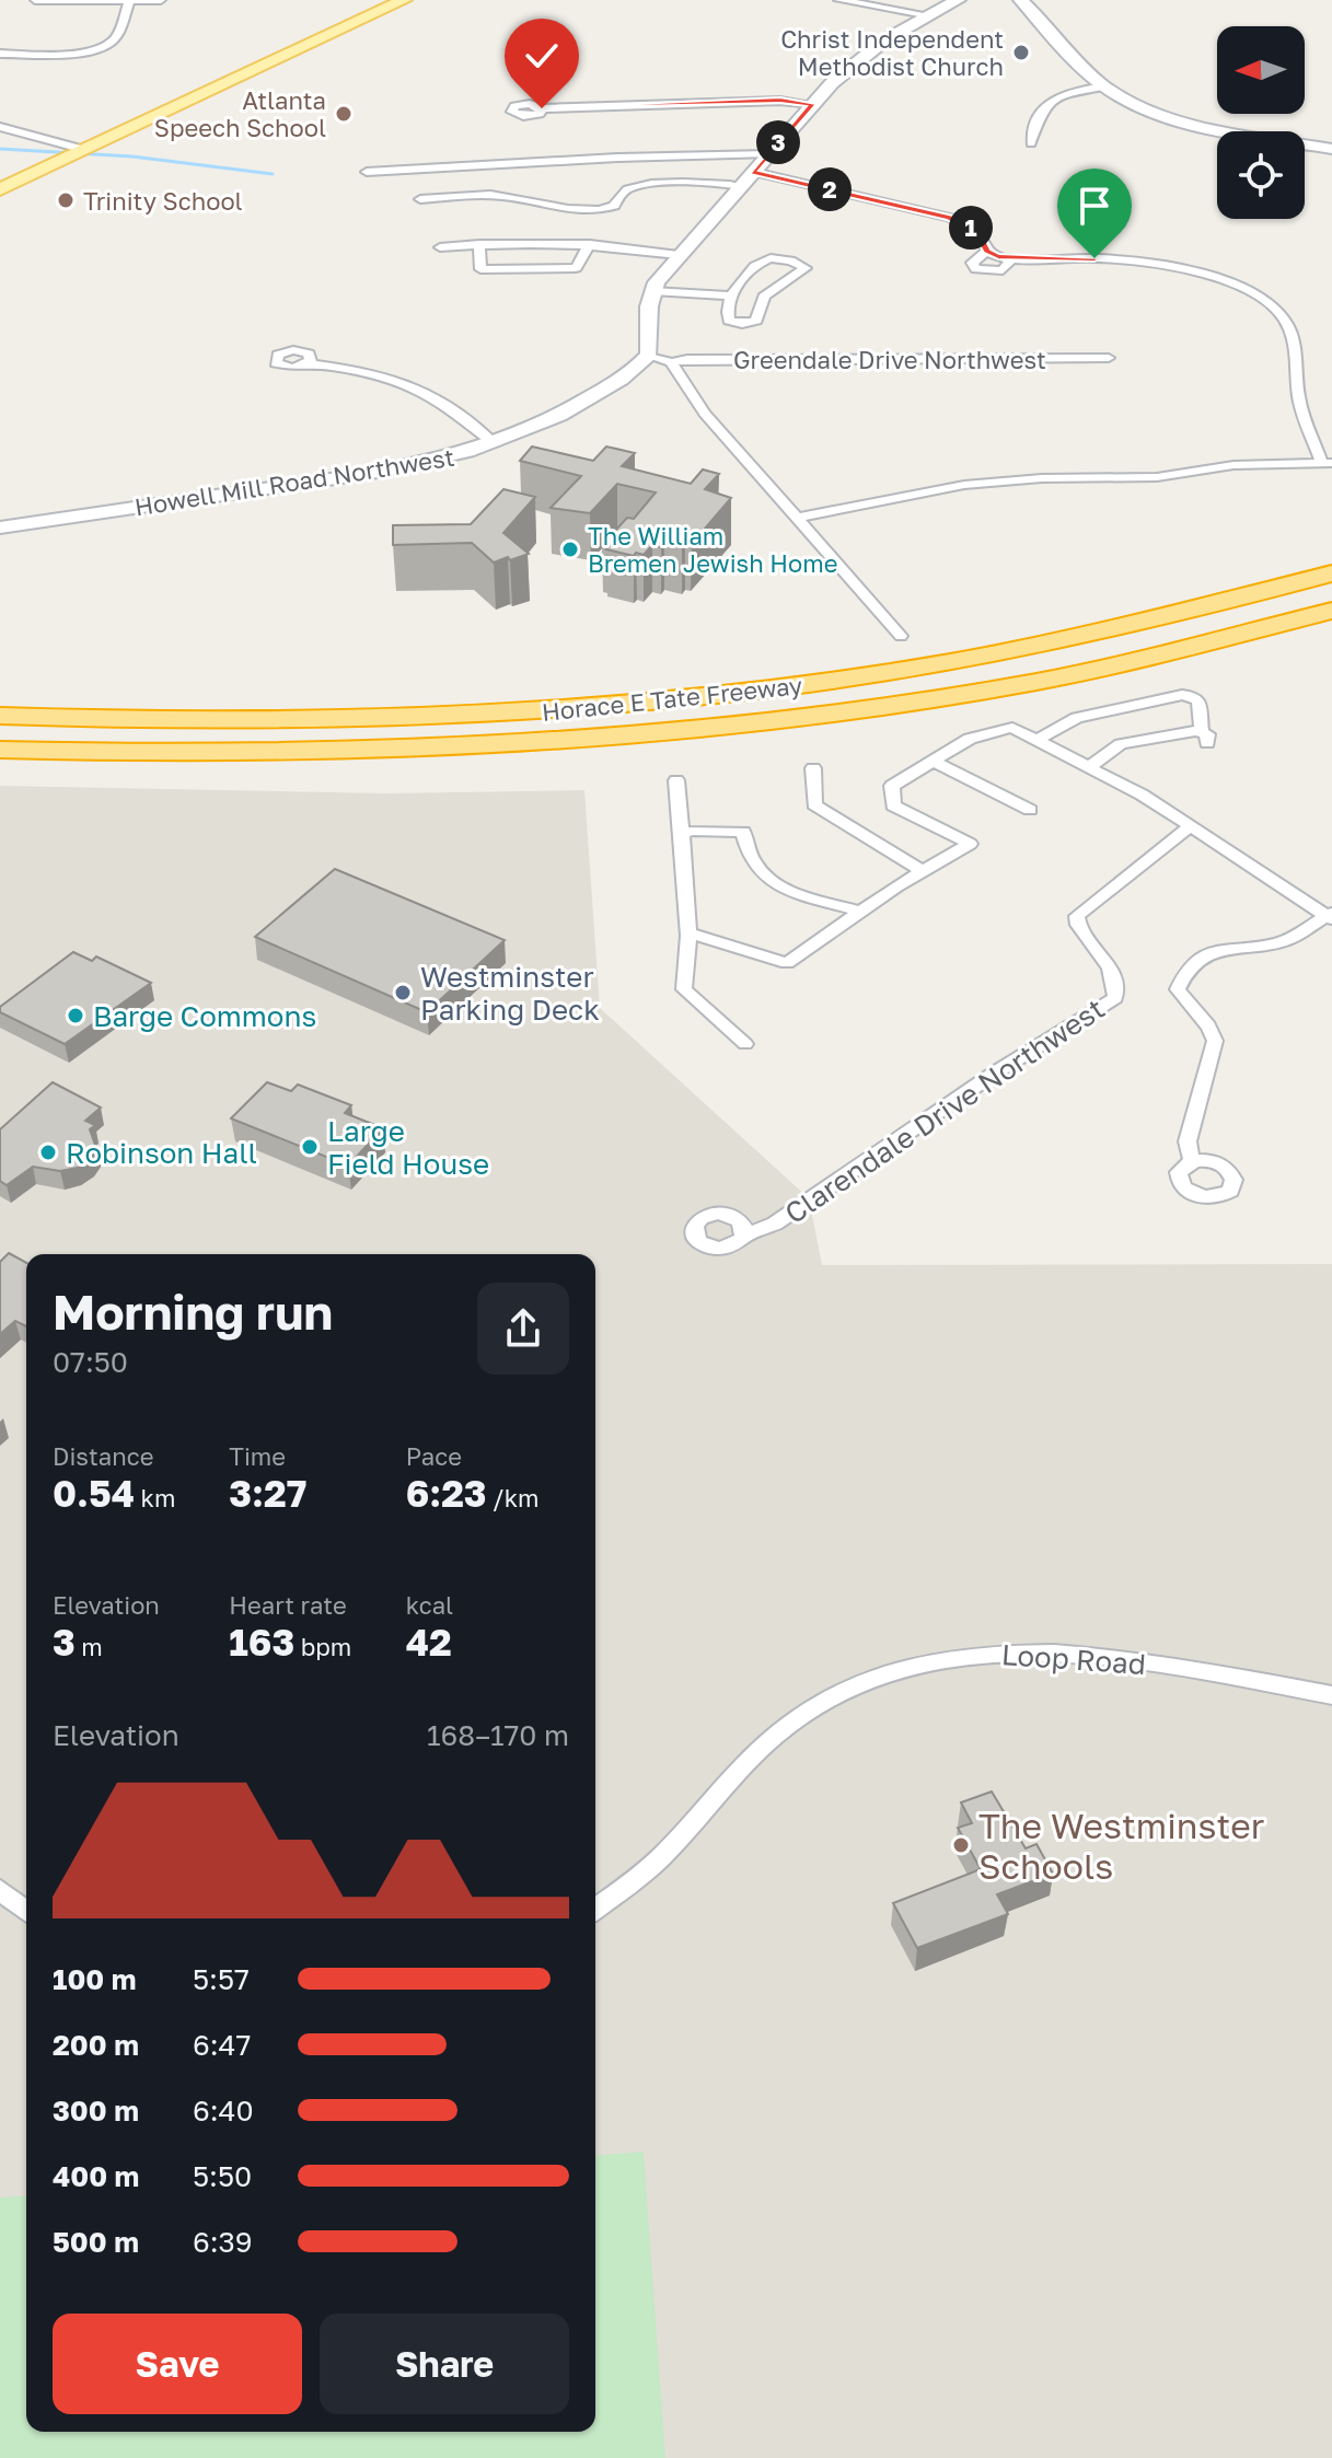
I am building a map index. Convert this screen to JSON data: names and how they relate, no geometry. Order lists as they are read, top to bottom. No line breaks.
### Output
{"streets":{"highway":["Horace E Tate Freeway"],"main road":["Howell Mill Road Northwest"],"street":["Greendale Drive Northwest","Clarendale Drive Northwest","Loop Road"]},"places":["Christ Independent Methodist Church","Atlanta Speech School","Trinity School","The William Bremen Jewish Home","Westminster Parking Deck","Barge Commons","Large Field House","Robinson Hall","The Westminster Schools"],"north":"left","page":{"pins":["3","2","1"],"heading":["Morning run","07:50"],"stats":[["Distance","0.54 km"],["Time","3:27"],["Pace","6:23 /km"],["Elevation","3 m"],["Heart rate","163 bpm"],["kcal","42"]],"chart":["Elevation","168–170 m"],"list":[{"name":"100 m","note":"5:57"},{"name":"200 m","note":"6:47"},{"name":"300 m","note":"6:40"},{"name":"400 m","note":"5:50"},{"name":"500 m","note":"6:39"}],"buttons":["Save","Share"]}}
